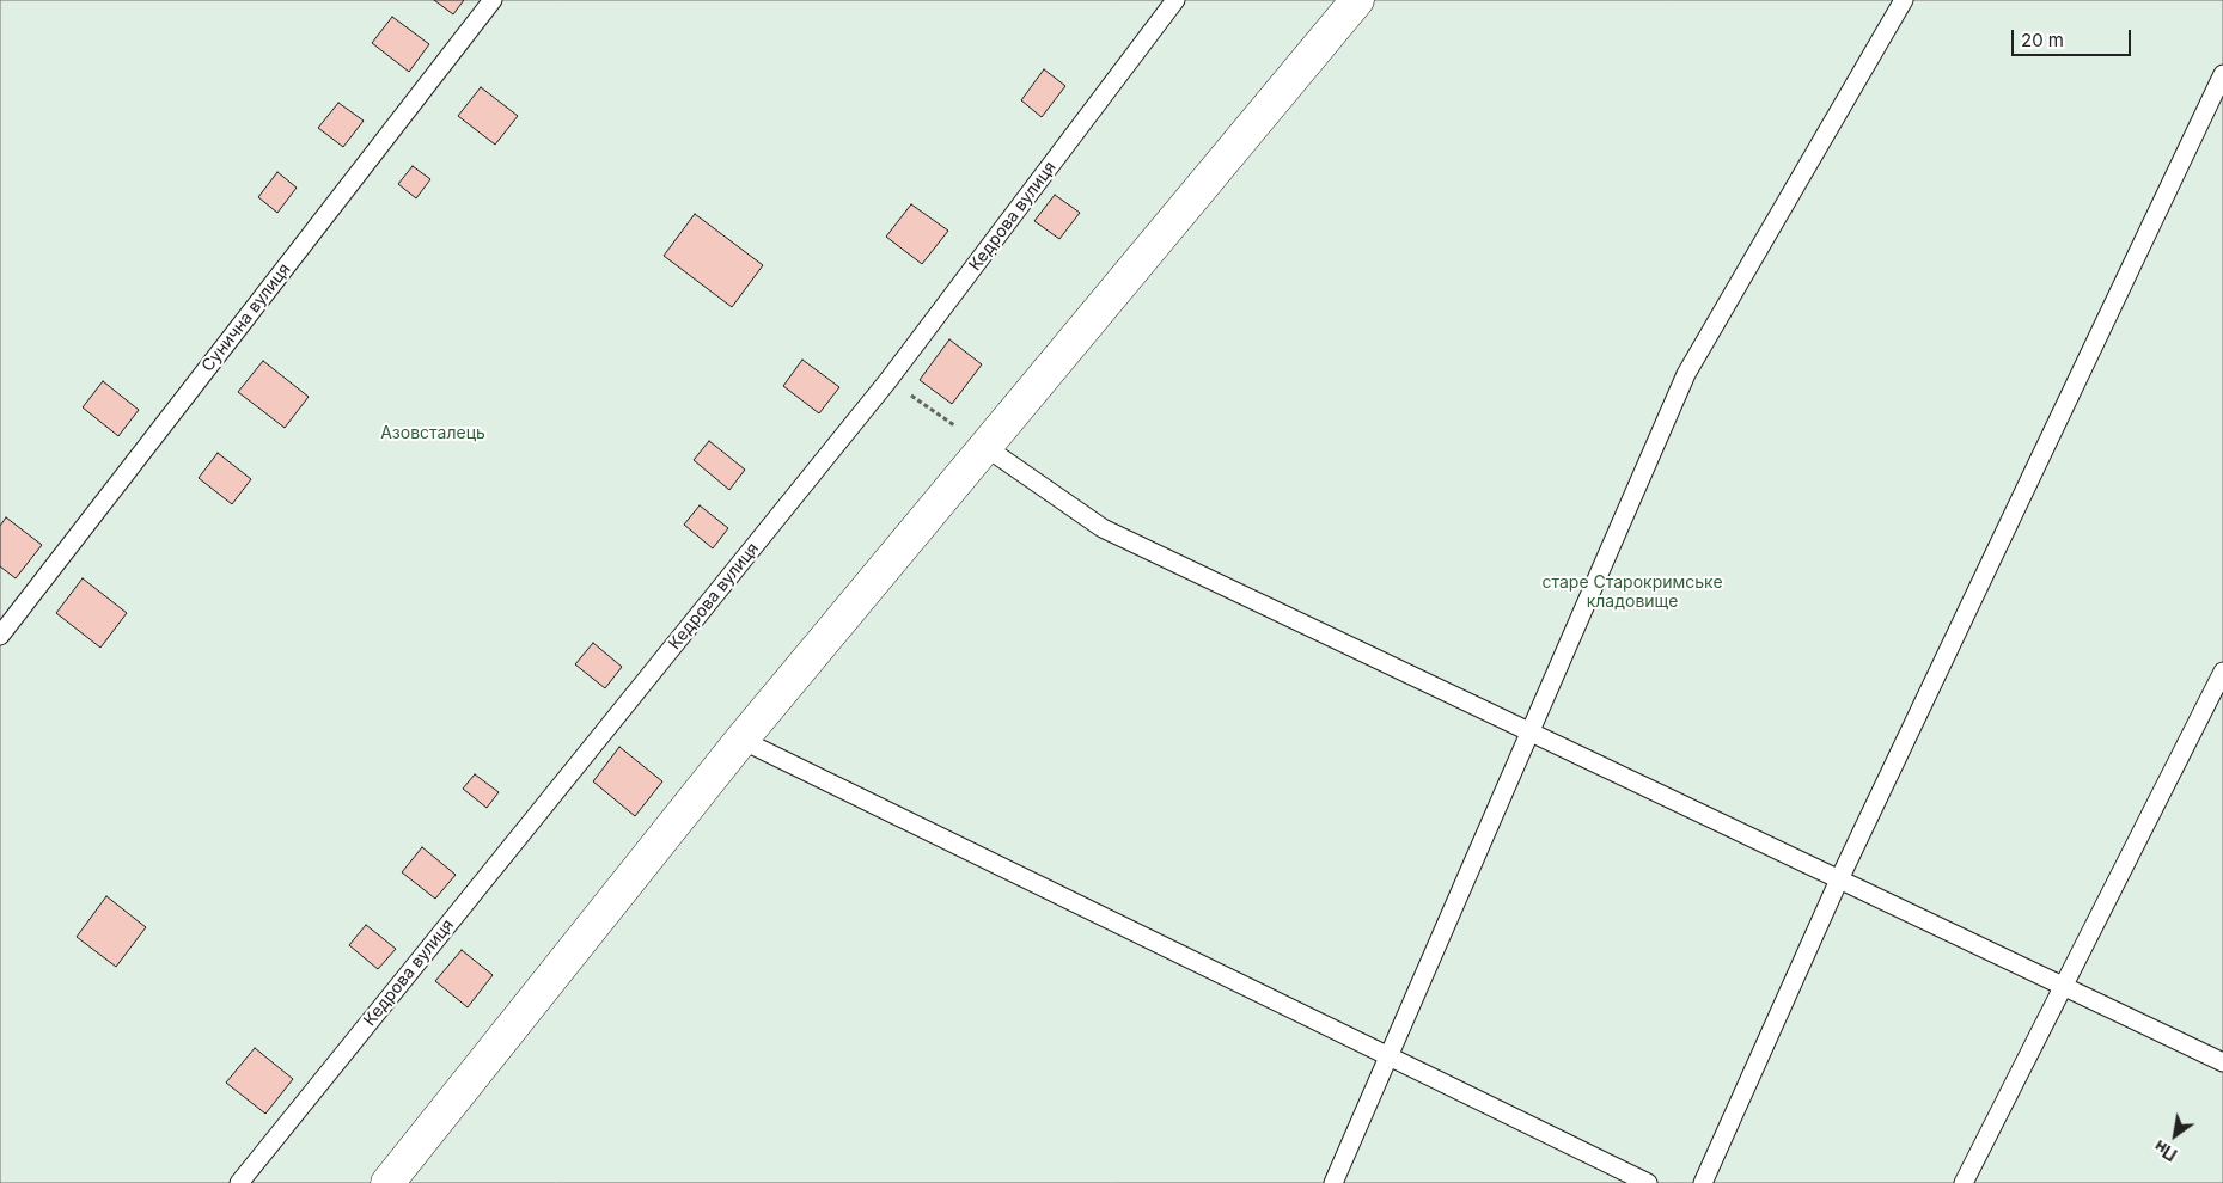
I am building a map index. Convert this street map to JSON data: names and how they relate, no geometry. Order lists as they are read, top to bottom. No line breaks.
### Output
{"streets":{"lane":["Кедрова вулиця","Сунична вулиця"]},"parks":["Азовсталець","старе Старокримське кладовище"],"scale_bar":"20 m","north":"bottom left"}
